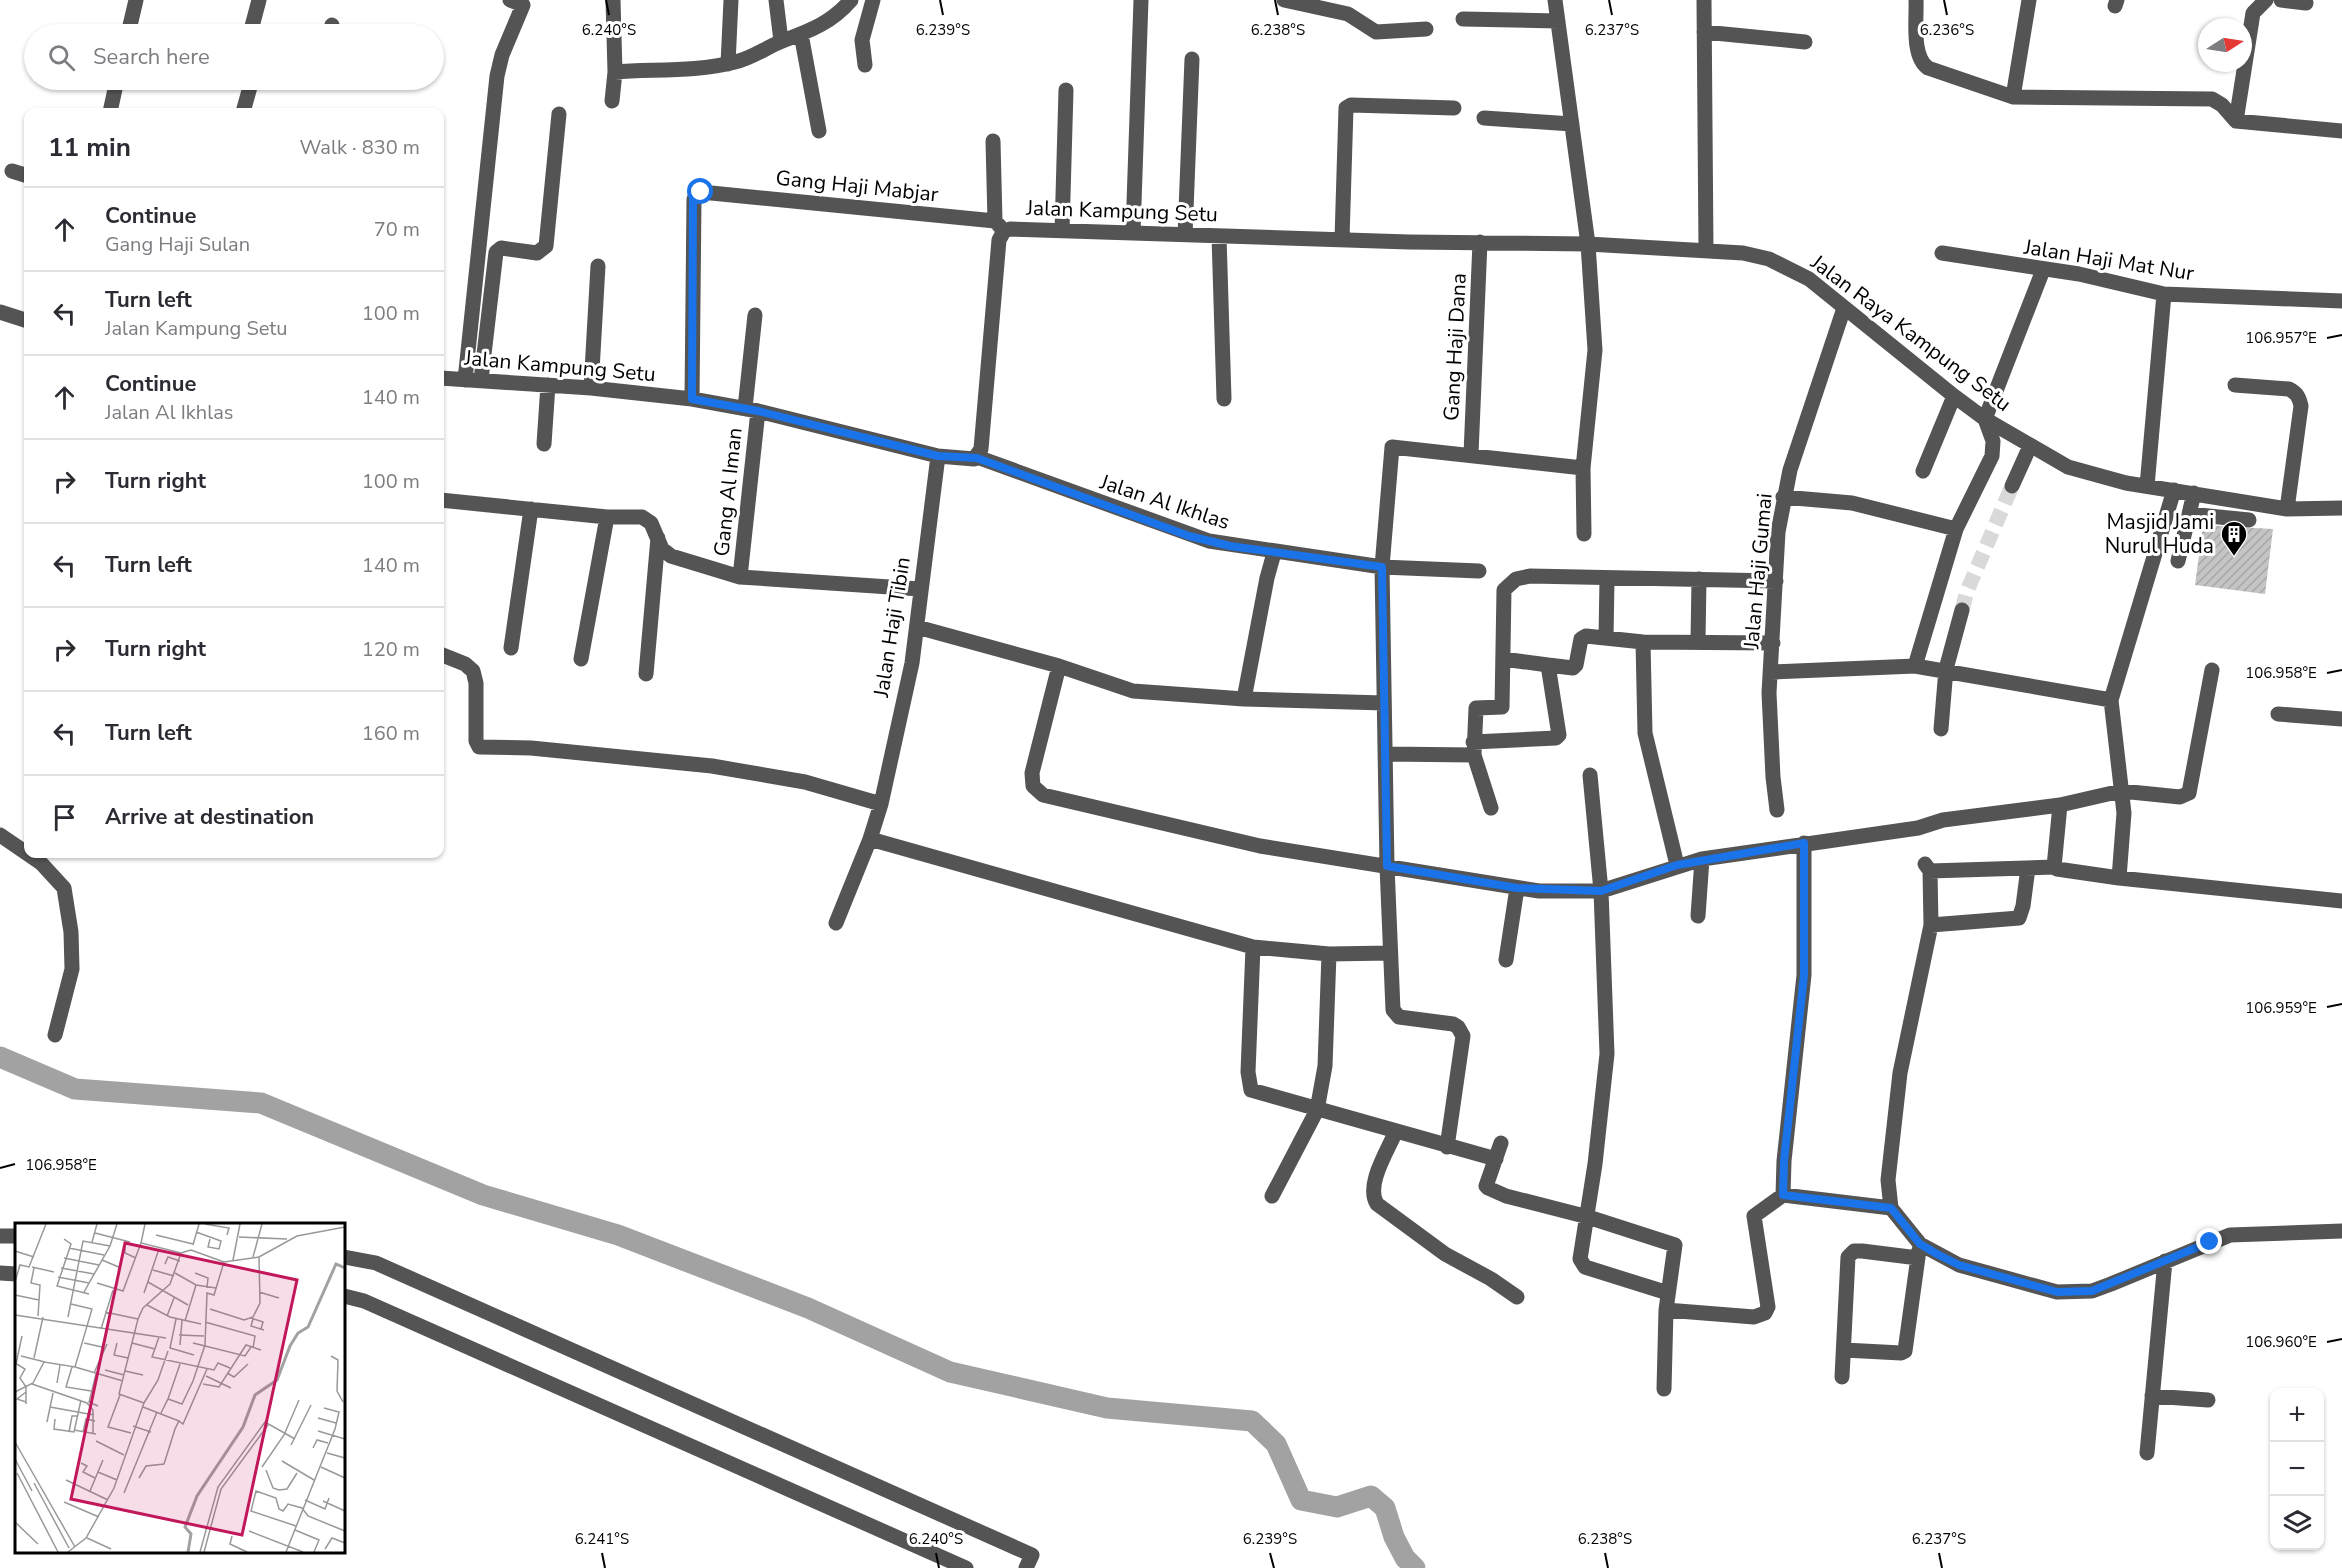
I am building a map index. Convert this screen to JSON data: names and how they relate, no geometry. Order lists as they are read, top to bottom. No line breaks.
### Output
{"streets":{"street":["Gang Haji Mabjar","Jalan Kampung Setu","Jalan Haji Mat Nur","Jalan Raya Kampung Setu","Gang Haji Dana","Gang Al Iman","Jalan Al Ikhlas","Jalan Haji Gumai","Jalan Haji Tibin"]},"crossings":[["Gang Haji Mabjar","Jalan Kampung Setu"],["Jalan Kampung Setu","Jalan Raya Kampung Setu"],["Jalan Kampung Setu","Gang Haji Dana"],["Jalan Kampung Setu","Gang Al Iman"],["Jalan Kampung Setu","Jalan Al Ikhlas"],["Jalan Kampung Setu","Jalan Haji Tibin"],["Jalan Raya Kampung Setu","Jalan Haji Gumai"]],"places":{"building":["Masjid Jami Nurul Huda"]},"north":"right","page":{"search":"Search here","heading":["11 min","Walk · 830 m"],"list":[["Continue","Gang Haji Sulan","70 m"],["Turn left","Jalan Kampung Setu","100 m"],["Continue","Jalan Al Ikhlas","140 m"],["Turn right","100 m"],["Turn left","140 m"],["Turn right","120 m"],["Turn left","160 m"],"Arrive at destination"],"map_buttons":["+","−"]},"coordinates":["6.240°S","6.239°S","6.238°S","6.237°S","6.236°S","106.957°E","106.958°E","106.959°E","106.960°E","6.241°S"]}
